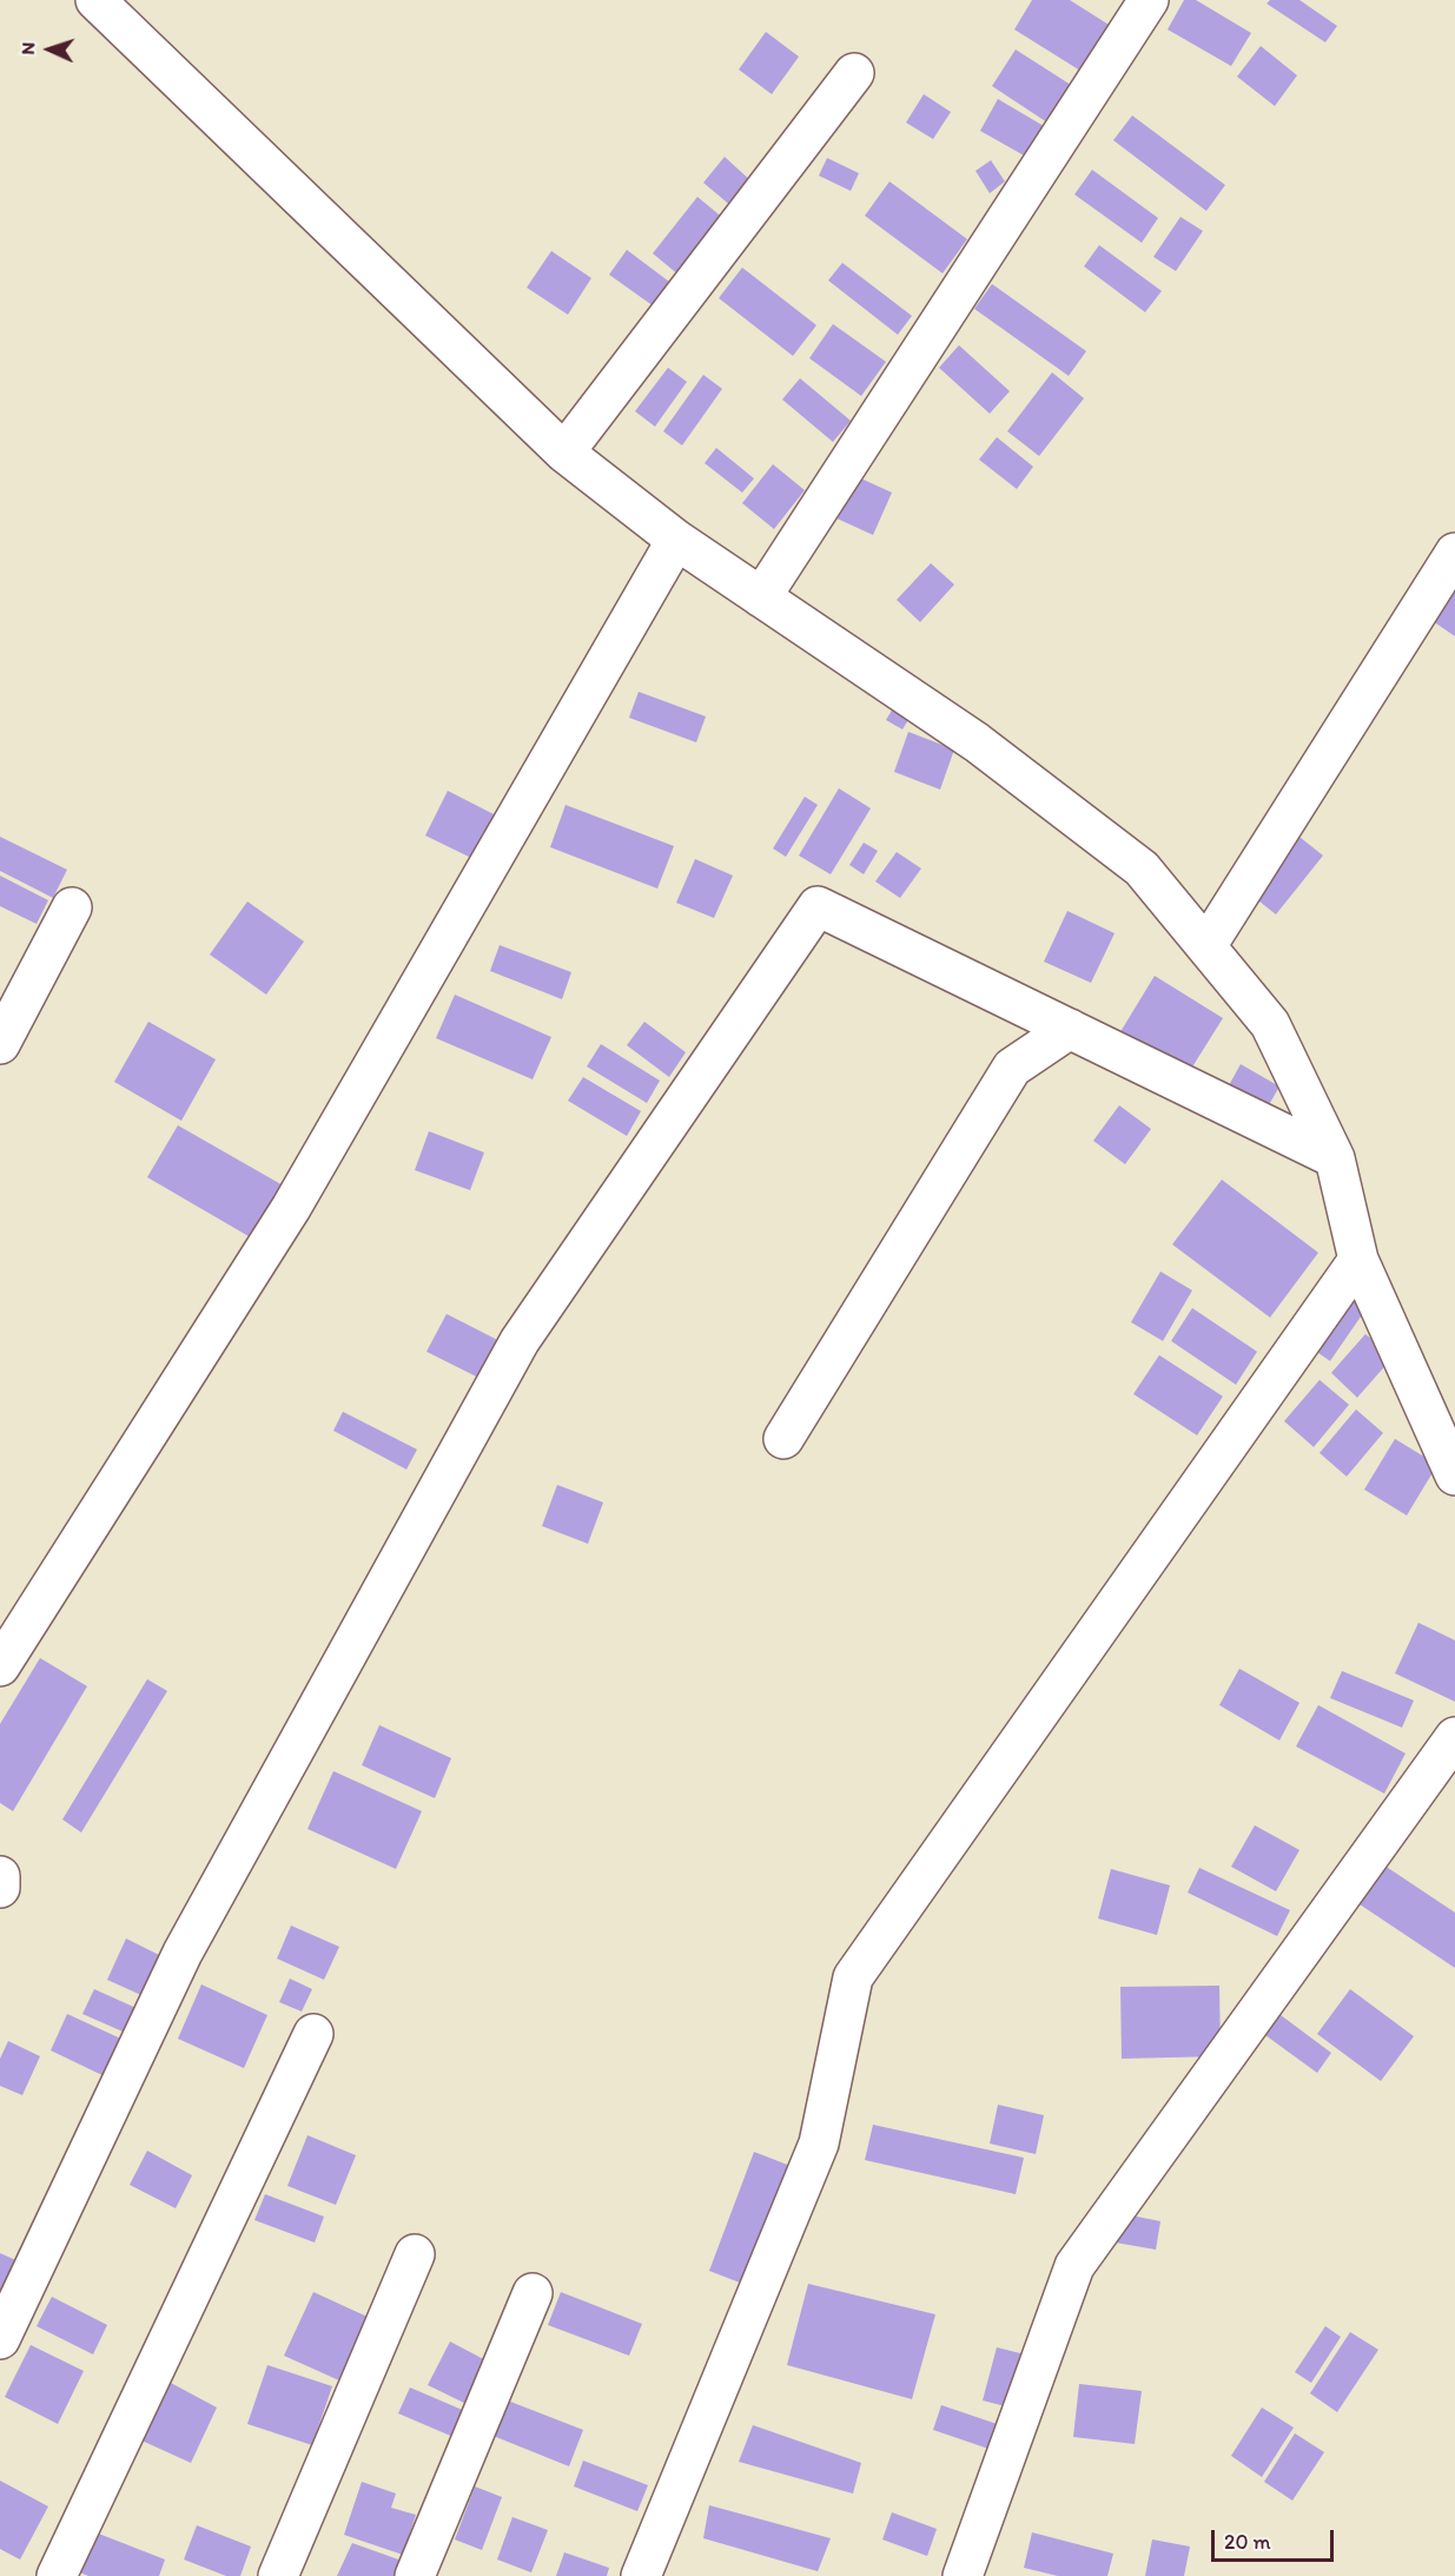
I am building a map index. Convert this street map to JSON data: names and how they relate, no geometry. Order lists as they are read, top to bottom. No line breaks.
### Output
{"scale_bar":"20 m","north":"left"}
